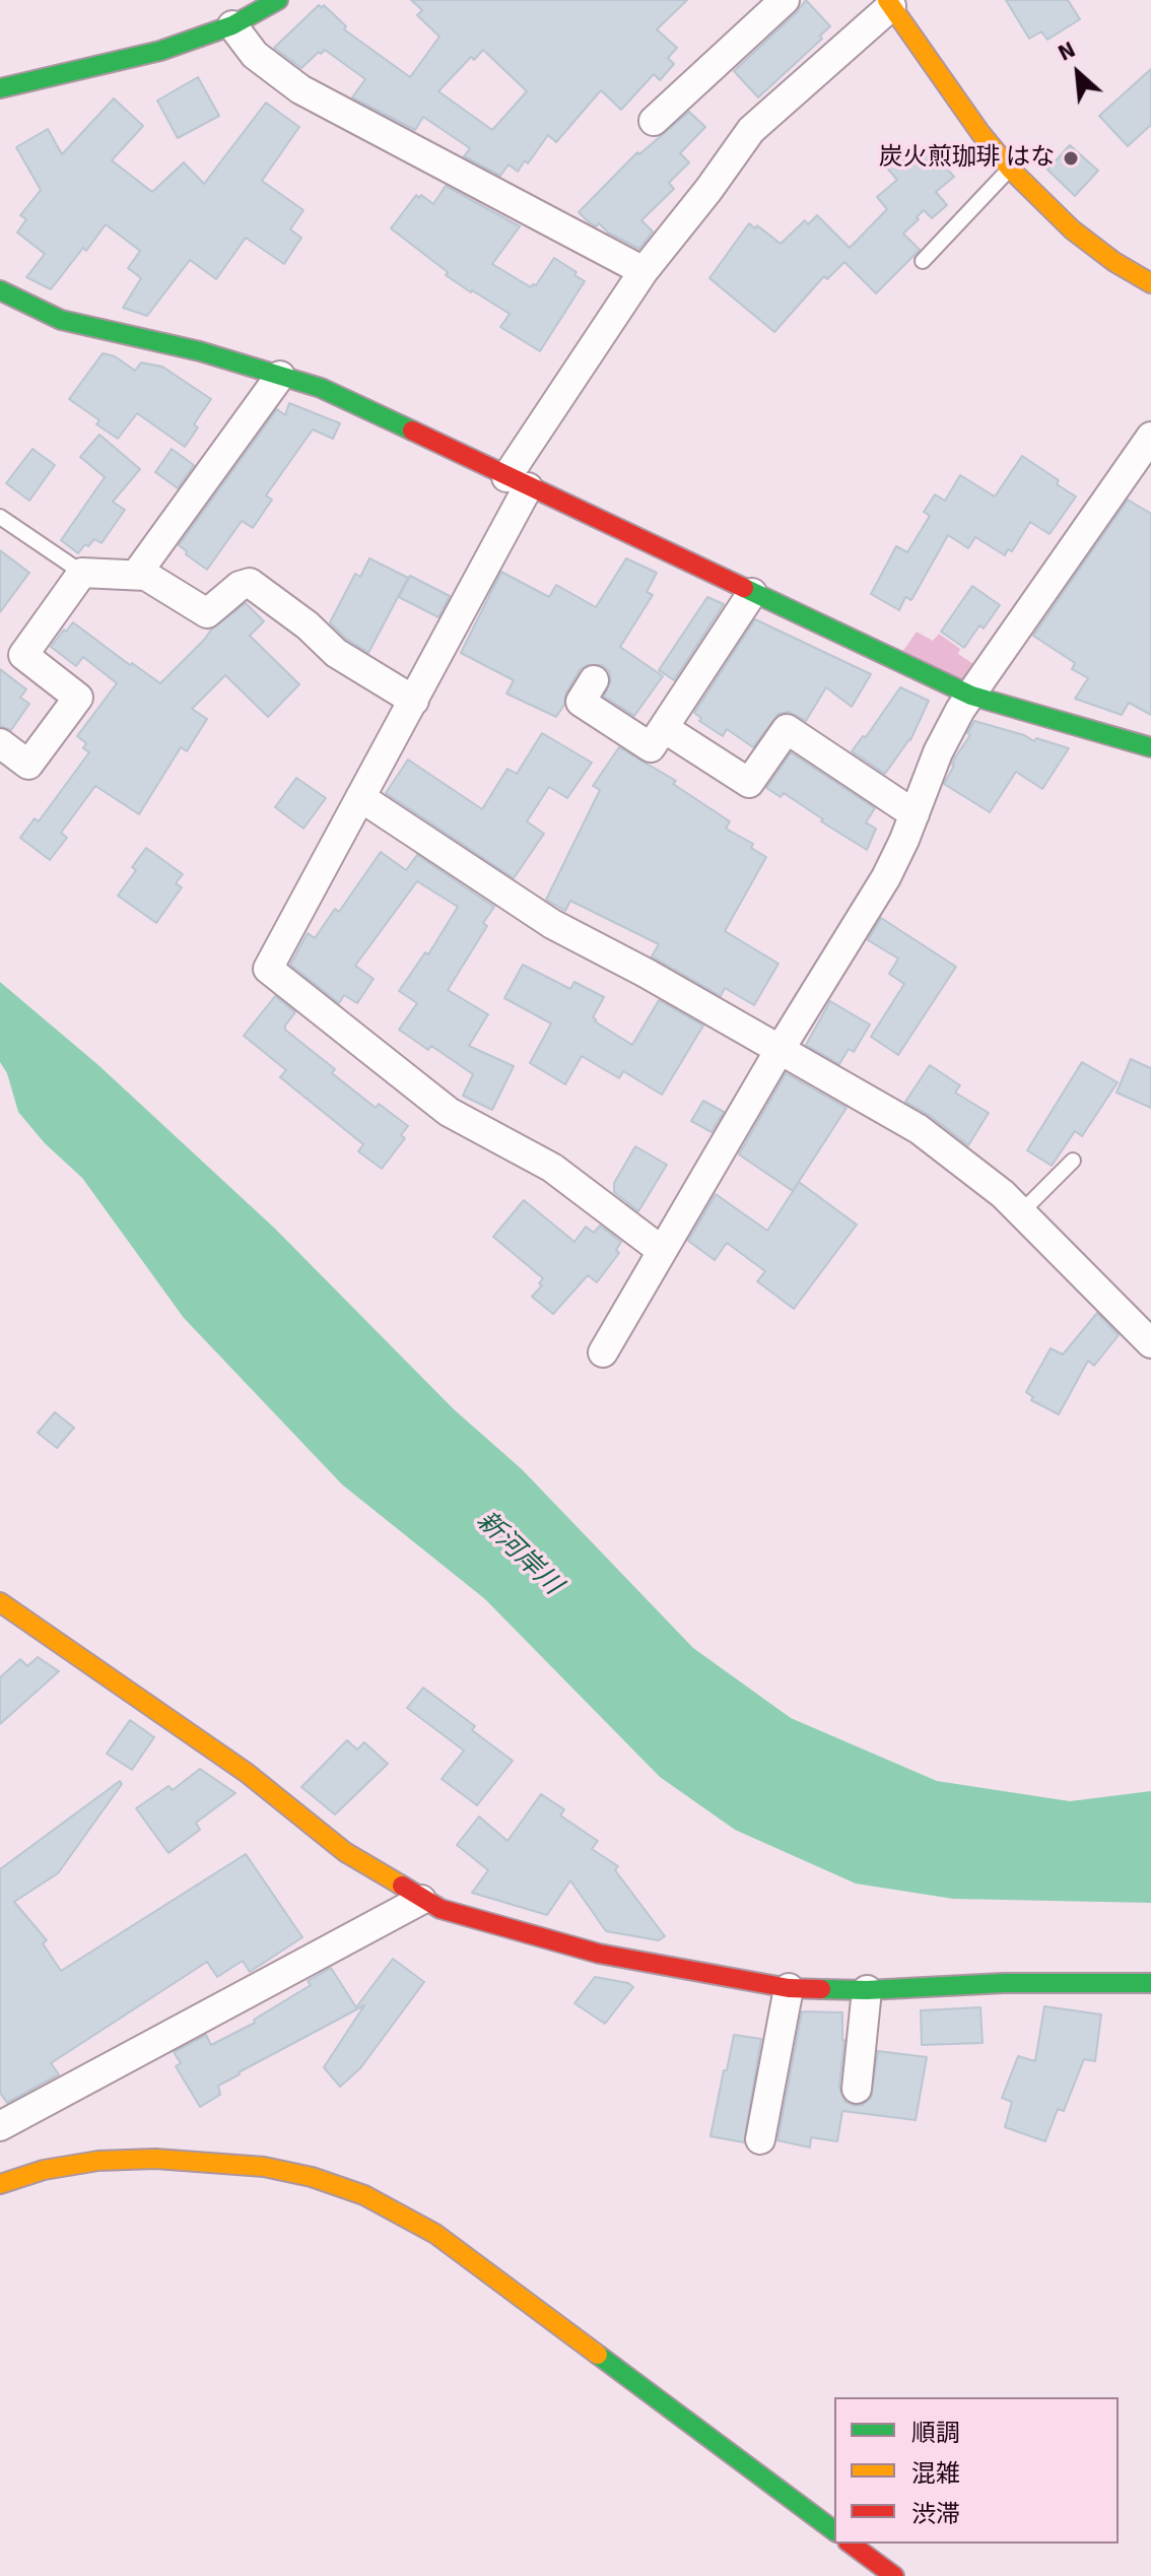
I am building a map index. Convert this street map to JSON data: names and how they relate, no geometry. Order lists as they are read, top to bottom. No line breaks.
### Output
{"water":["新河岸川"],"places":["炭火煎珈琲 はな"],"legend":["順調","混雑","渋滞"],"north":"top left"}
